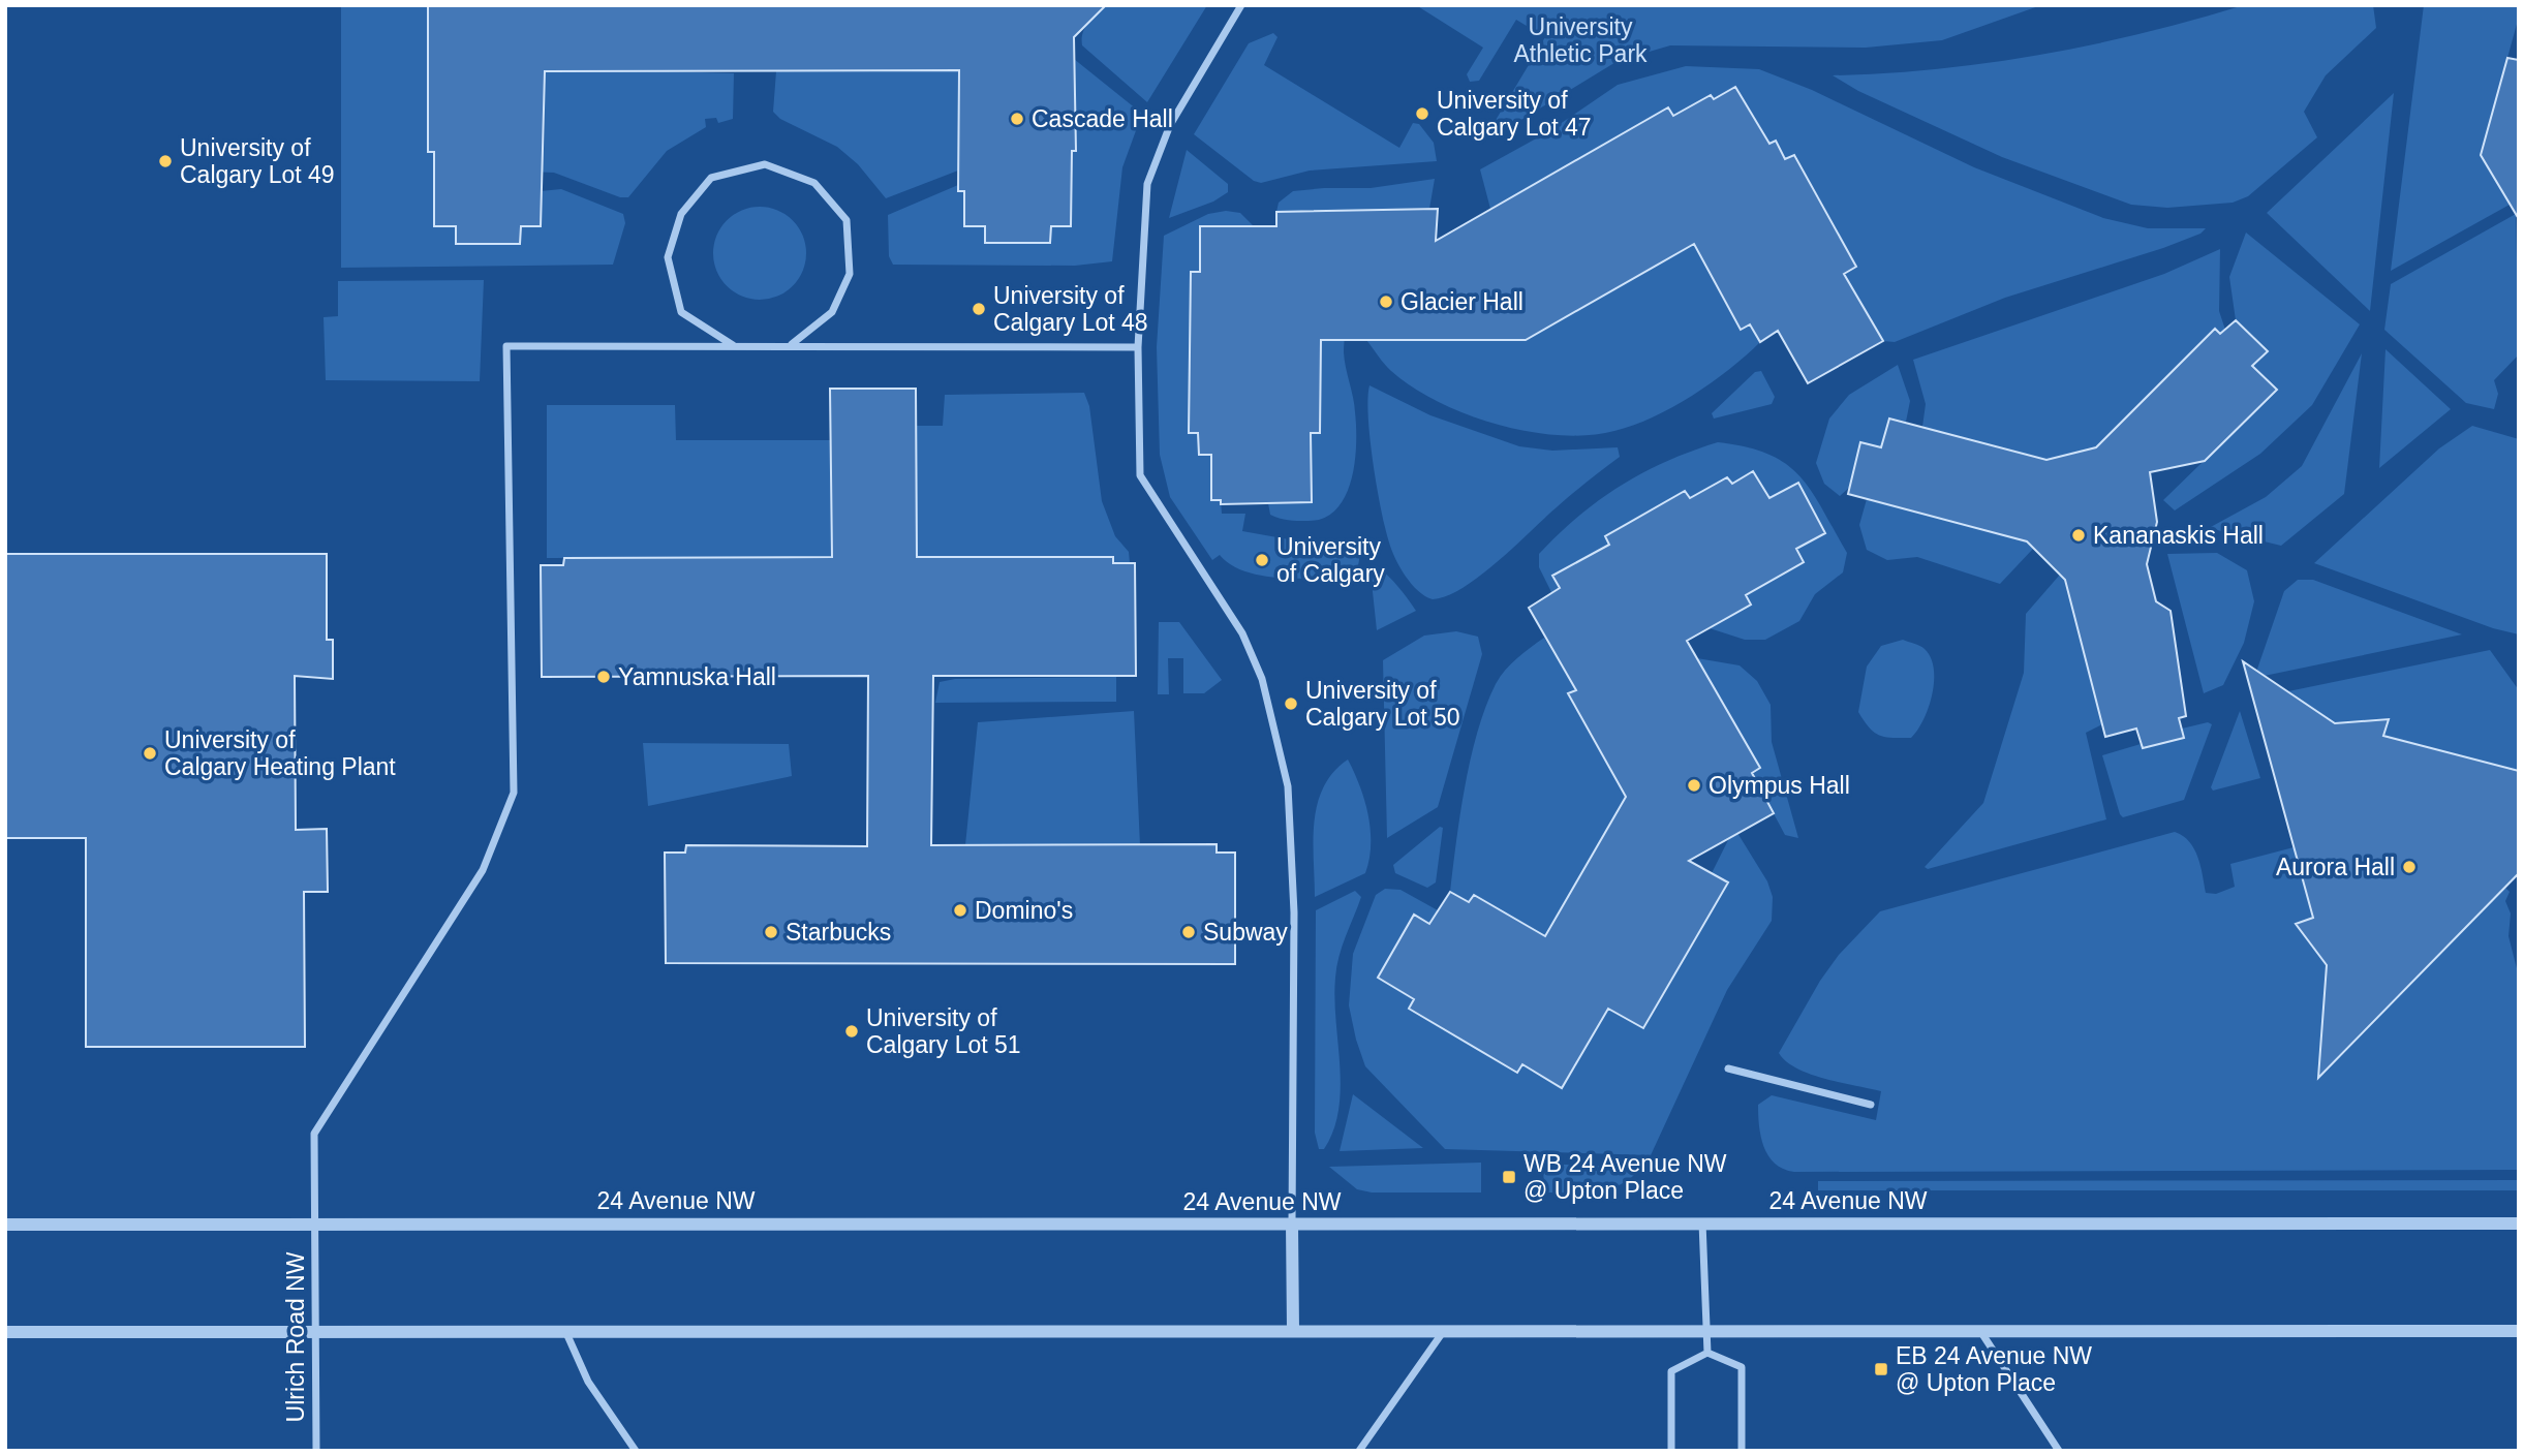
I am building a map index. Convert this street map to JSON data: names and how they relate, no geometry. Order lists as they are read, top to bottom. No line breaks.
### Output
{"streets":{"street":["24 Avenue NW","Ulrich Road NW"]},"crossings":[["24 Avenue NW","Ulrich Road NW"]],"parks":["University Athletic Park"],"places":{"other":["University of Calgary Lot 47","Cascade Hall","University of Calgary Lot 49","Glacier Hall","University of Calgary Lot 48","Kananaskis Hall","University of Calgary","Yamnuska Hall","University of Calgary Lot 50","University of Calgary Heating Plant","Olympus Hall","Aurora Hall","Domino's","Starbucks","Subway","University of Calgary Lot 51"],"transit":["WB 24 Avenue NW @ Upton Place","EB 24 Avenue NW @ Upton Place"]}}
